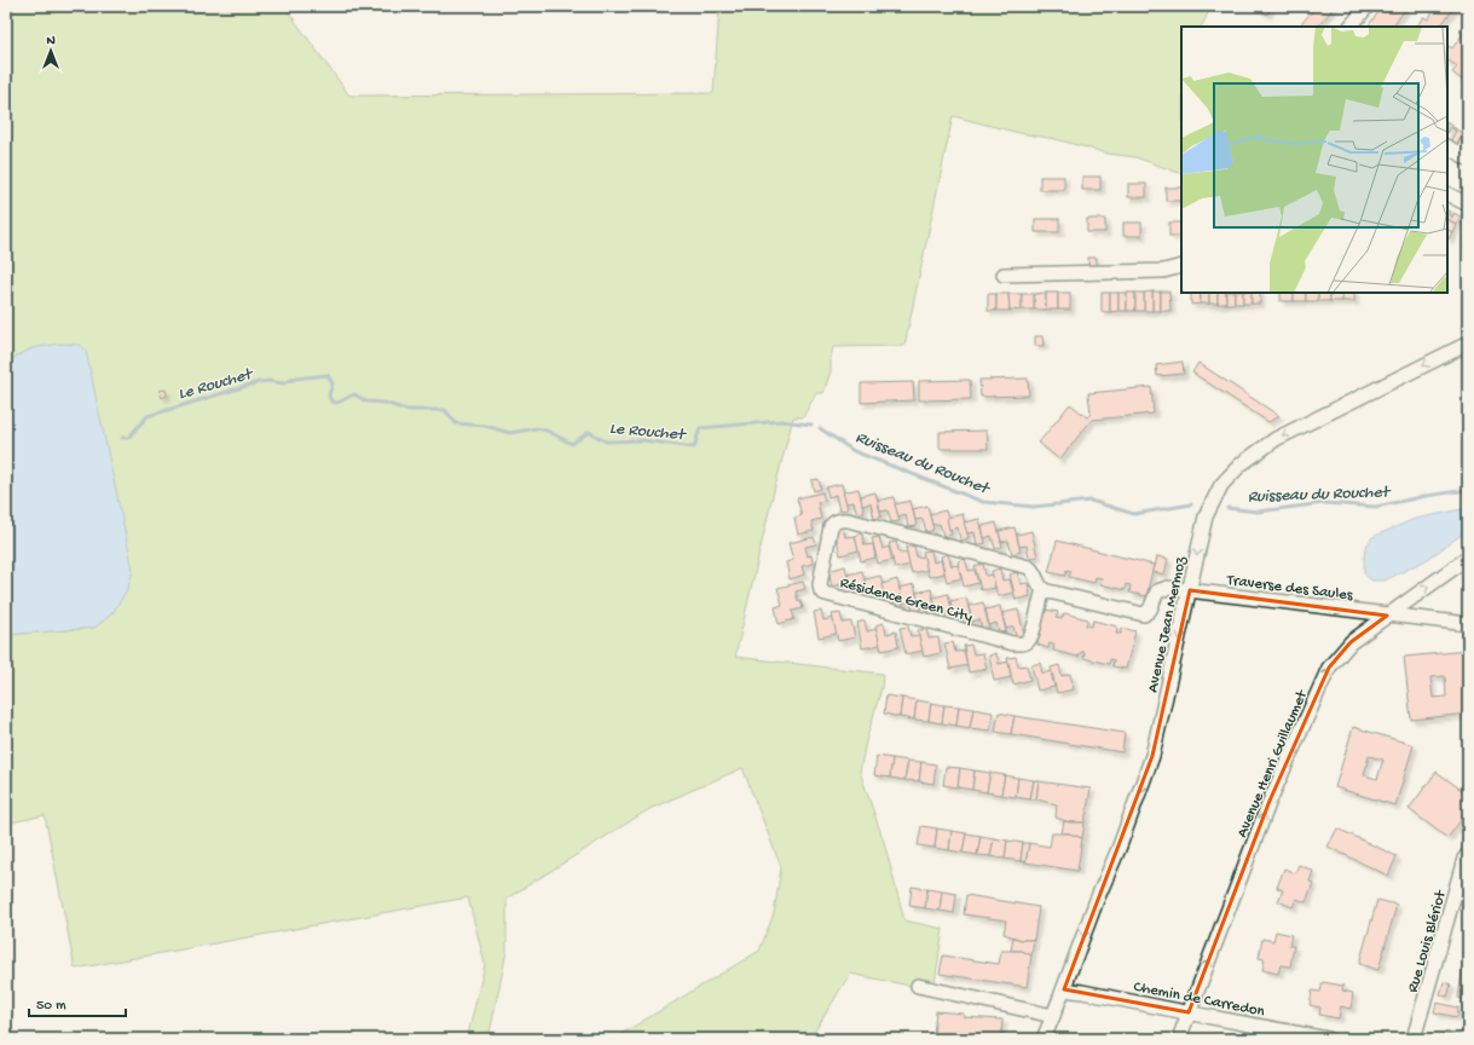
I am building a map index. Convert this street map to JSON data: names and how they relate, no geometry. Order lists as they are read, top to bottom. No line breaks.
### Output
{"streets":{"street":["Traverse des Saules","Résidence Green City","Avenue Jean Mermoz","Avenue Henri Guillaumet","Rue Louis Blériot","Chemin de Carredon"]},"crossings":[["Traverse des Saules","Avenue Jean Mermoz"],["Traverse des Saules","Avenue Henri Guillaumet"],["Avenue Jean Mermoz","Chemin de Carredon"],["Avenue Henri Guillaumet","Chemin de Carredon"]],"one_way":["Avenue Jean Mermoz","Avenue Henri Guillaumet"],"water":["Le Rouchet","Ruisseau du Rouchet"],"scale_bar":"50 m","north":"top"}
